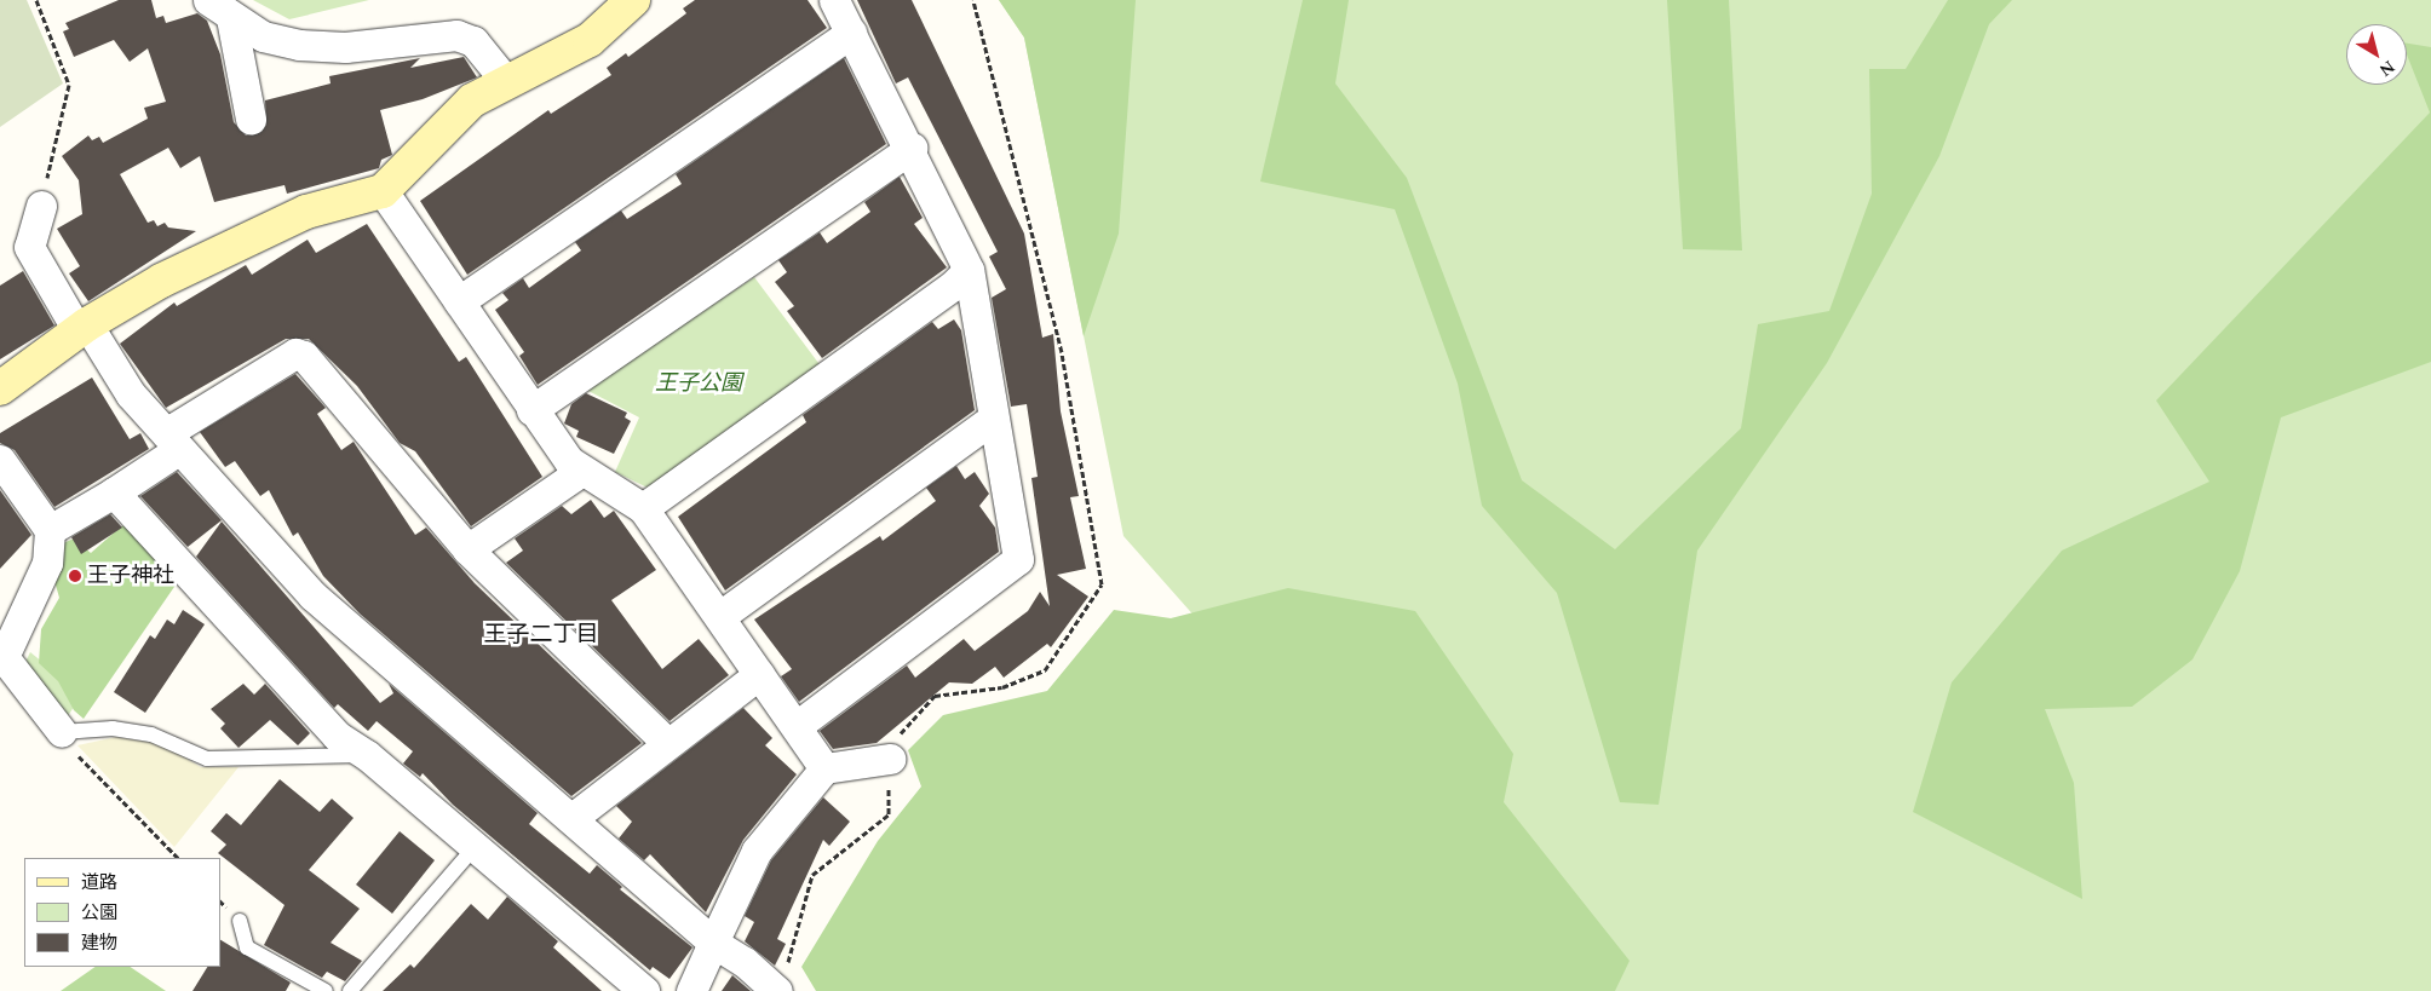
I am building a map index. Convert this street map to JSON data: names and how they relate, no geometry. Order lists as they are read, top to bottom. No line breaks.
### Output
{"districts":["王子二丁目"],"parks":["王子公園"],"places":["王子神社"],"legend":["道路","公園","建物"],"north":"bottom right"}
